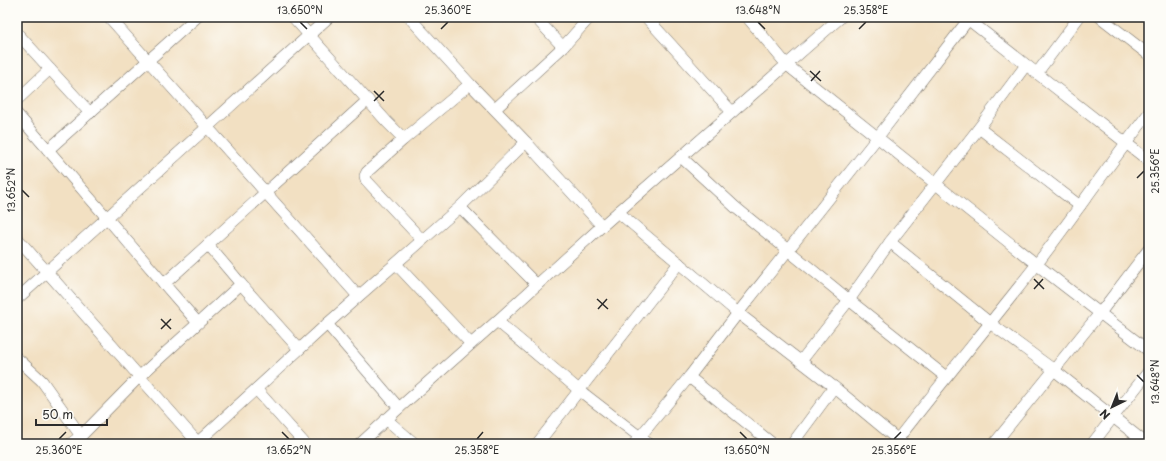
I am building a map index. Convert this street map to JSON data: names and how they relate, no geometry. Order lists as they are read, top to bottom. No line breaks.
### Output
{"scale_bar":"50 m","north":"bottom left","coordinates":["13.650°N","25.360°E","13.648°N","25.358°E","25.356°E","13.652°N"]}
